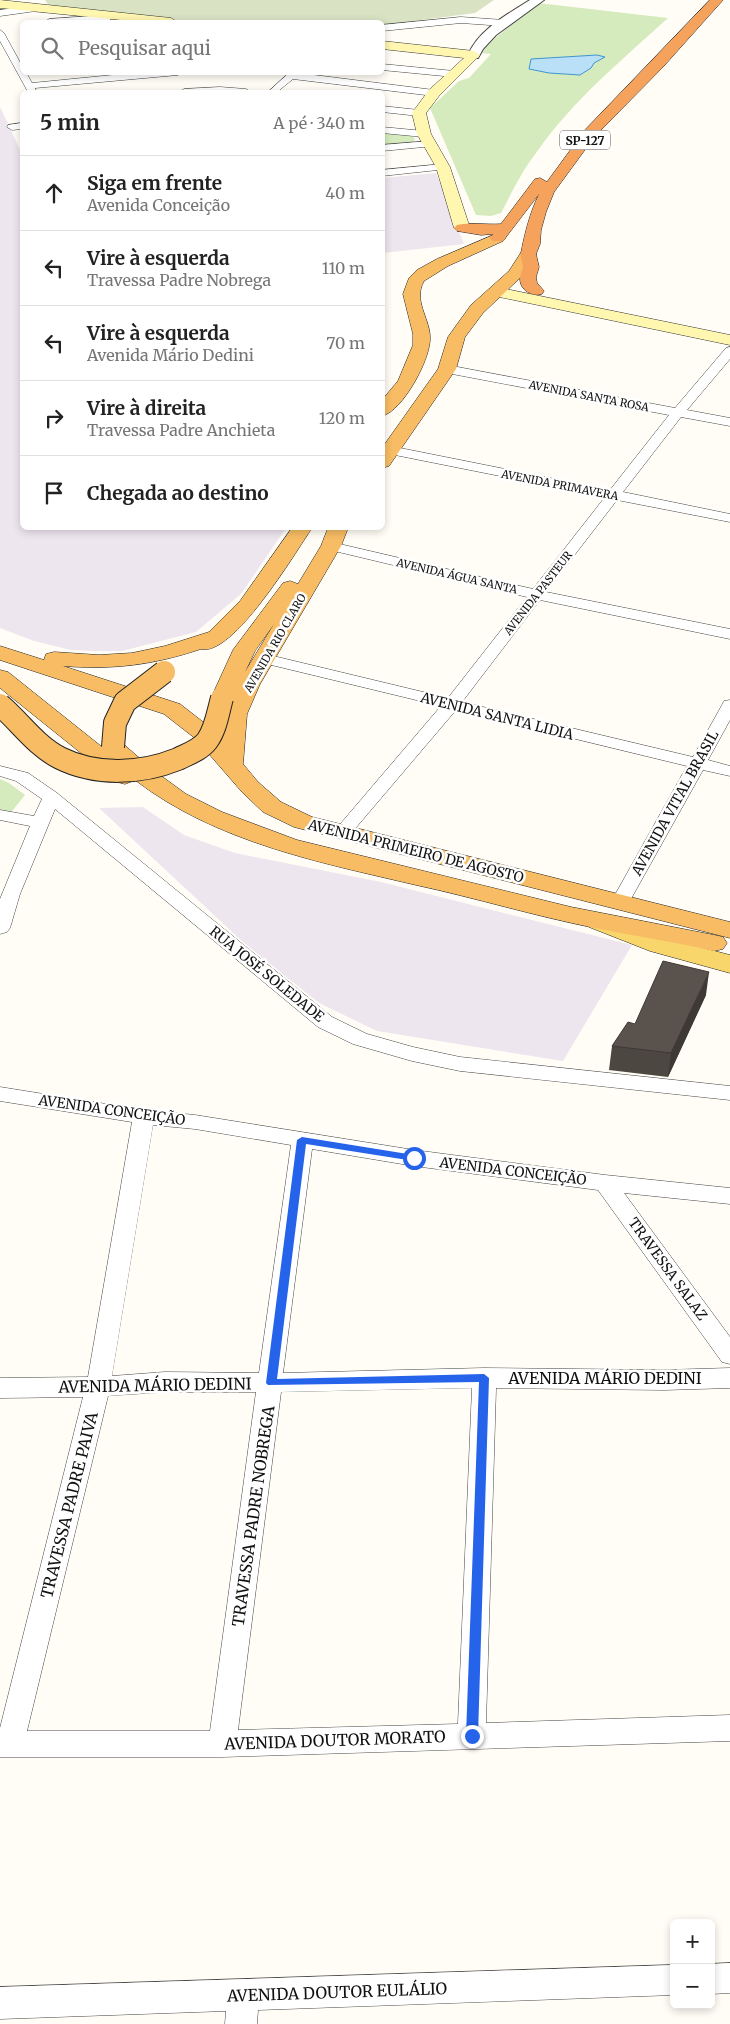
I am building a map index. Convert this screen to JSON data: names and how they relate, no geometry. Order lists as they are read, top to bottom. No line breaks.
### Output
{"streets":{"highway":["SP-127","AVENIDA RIO CLARO","AVENIDA PRIMEIRO DE AGOSTO"],"street":["AVENIDA SANTA ROSA","AVENIDA PRIMAVERA","AVENIDA ÁGUA SANTA","AVENIDA PASTEUR","AVENIDA SANTA LIDIA","AVENIDA VITAL BRASIL","RUA JOSÉ SOLEDADE","AVENIDA CONCEIÇÃO","TRAVESSA SALAZ","AVENIDA MÁRIO DEDINI","TRAVESSA PADRE PAIVA","TRAVESSA PADRE NOBREGA","AVENIDA DOUTOR MORATO","AVENIDA DOUTOR EULÁLIO"]},"crossings":[["AVENIDA SANTA ROSA","AVENIDA PASTEUR"],["AVENIDA PRIMAVERA","AVENIDA PASTEUR"],["AVENIDA ÁGUA SANTA","AVENIDA PASTEUR"],["AVENIDA ÁGUA SANTA","AVENIDA RIO CLARO"],["AVENIDA PASTEUR","AVENIDA SANTA LIDIA"],["AVENIDA PASTEUR","AVENIDA PRIMEIRO DE AGOSTO"],["AVENIDA RIO CLARO","AVENIDA SANTA LIDIA"],["AVENIDA RIO CLARO","AVENIDA PRIMEIRO DE AGOSTO"],["AVENIDA SANTA LIDIA","AVENIDA VITAL BRASIL"],["AVENIDA VITAL BRASIL","AVENIDA PRIMEIRO DE AGOSTO"],["AVENIDA CONCEIÇÃO","TRAVESSA SALAZ"],["AVENIDA CONCEIÇÃO","TRAVESSA PADRE PAIVA"],["AVENIDA CONCEIÇÃO","TRAVESSA PADRE NOBREGA"],["AVENIDA MÁRIO DEDINI","TRAVESSA PADRE PAIVA"],["AVENIDA MÁRIO DEDINI","TRAVESSA PADRE NOBREGA"],["TRAVESSA PADRE PAIVA","AVENIDA DOUTOR MORATO"],["TRAVESSA PADRE NOBREGA","AVENIDA DOUTOR MORATO"]],"page":{"search":"Pesquisar aqui","heading":["5 min","A pé · 340 m"],"list":[["Siga em frente","Avenida Conceição","40 m"],["Vire à esquerda","Travessa Padre Nobrega","110 m"],["Vire à esquerda","Avenida Mário Dedini","70 m"],["Vire à direita","Travessa Padre Anchieta","120 m"],"Chegada ao destino"],"map_buttons":["+","−"]}}
